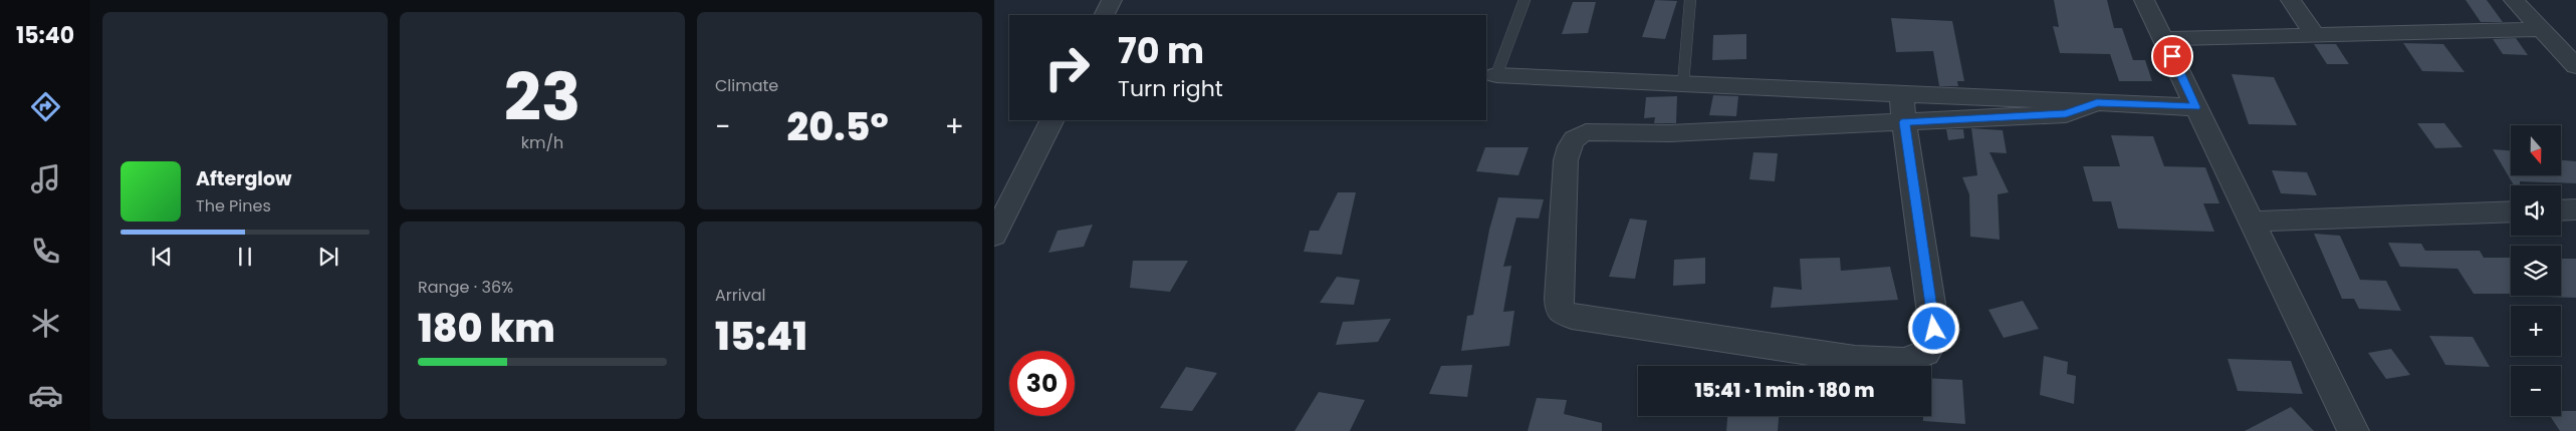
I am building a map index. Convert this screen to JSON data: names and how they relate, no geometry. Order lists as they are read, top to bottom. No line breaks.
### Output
{"north":"bottom","page":{"tabs":"15:40","tile":[["23","km/h"],"Climate",["Range · 36%","180 km"],["Arrival","15:41"]],"turn":["70 m","Turn right"],"heat":["−","20.5°","+"],"map_buttons":["+","−"],"song":["Afterglow","The Pines"],"limit":"30","trip":"15:41 · 1 min · 180 m"}}
